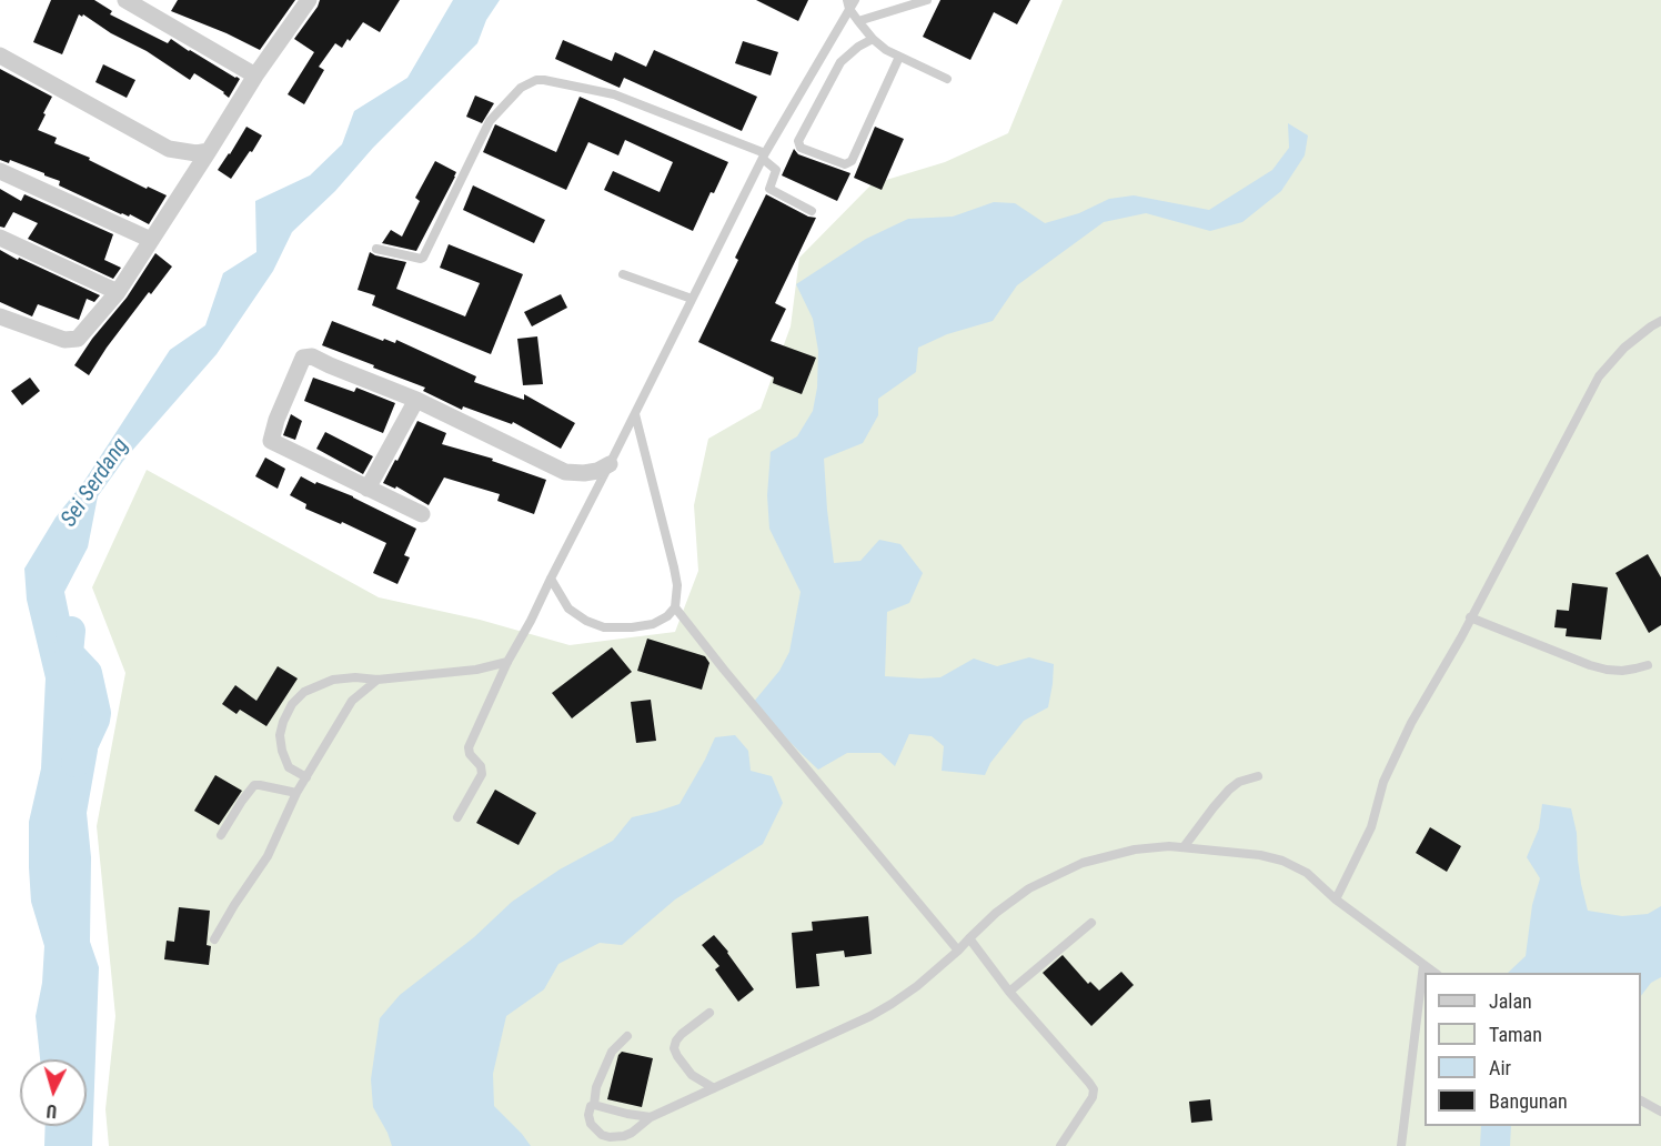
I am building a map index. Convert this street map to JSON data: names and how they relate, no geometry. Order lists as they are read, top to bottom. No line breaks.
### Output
{"water":["Sei Serdang"],"legend":["Jalan","Taman","Air","Bangunan"],"north":"bottom"}
